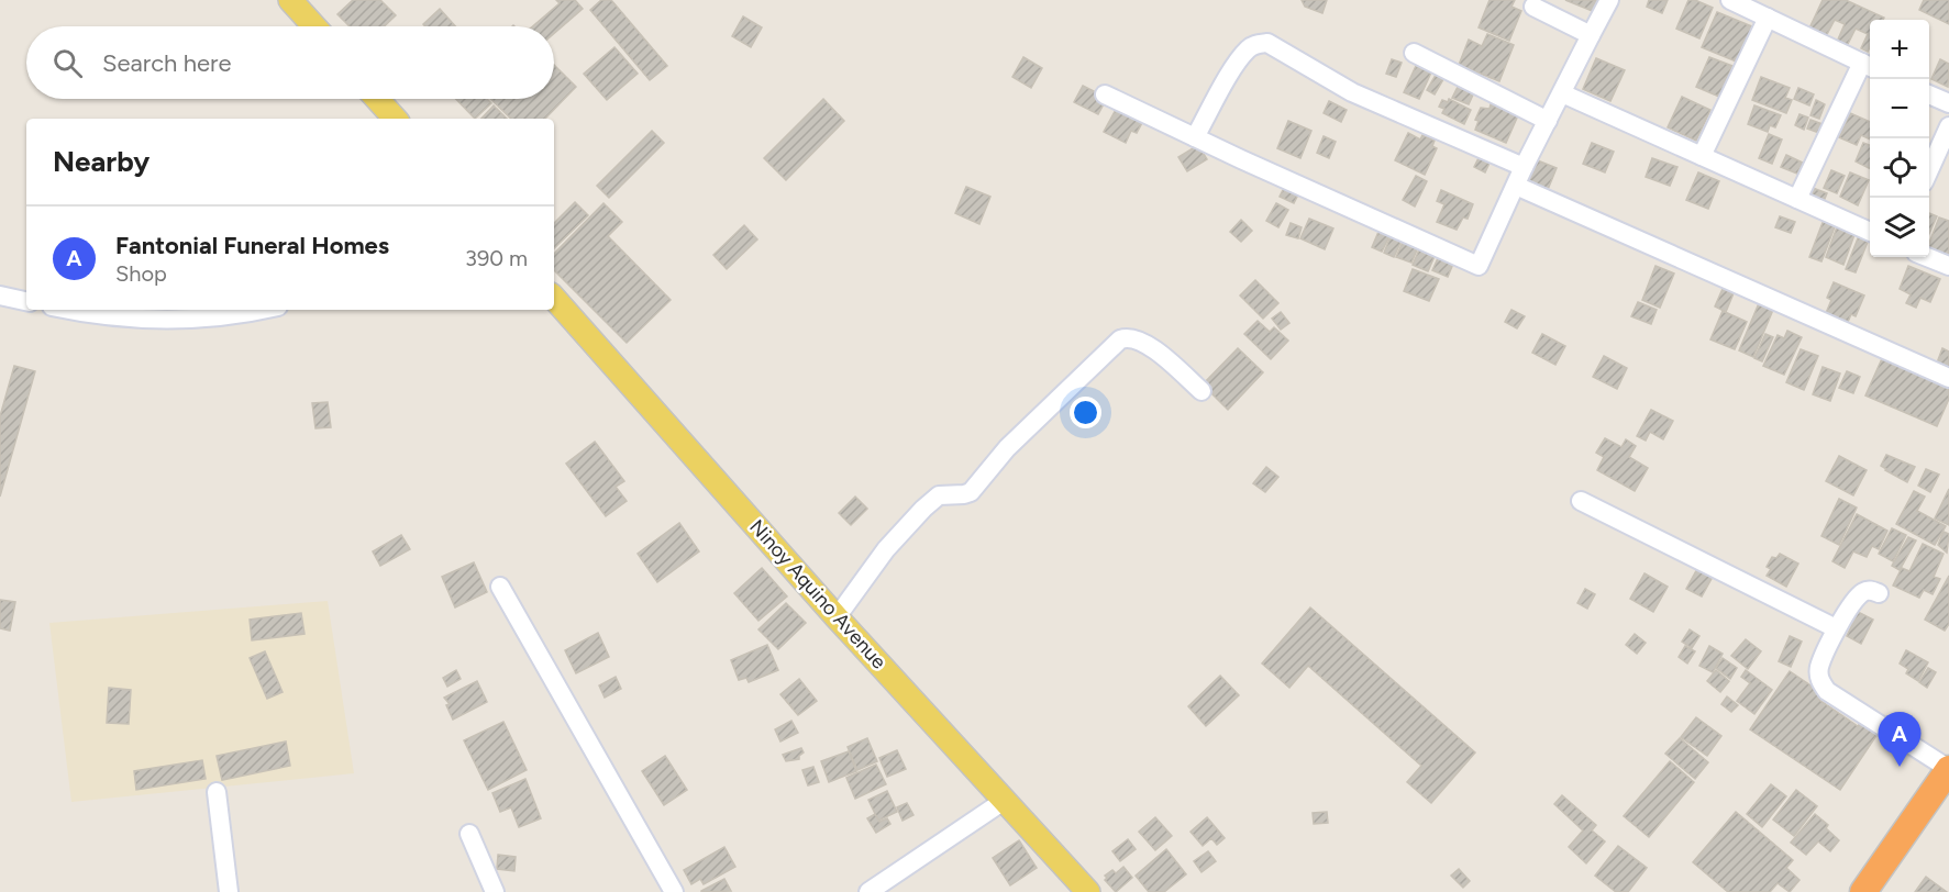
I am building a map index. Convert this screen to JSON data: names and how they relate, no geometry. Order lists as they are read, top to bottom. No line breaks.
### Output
{"streets":{"main road":["Ninoy Aquino Avenue"]},"page":{"map_buttons":["+","−"],"search":"Search here","heading":"Nearby","list":[{"mark":"A","name":"Fantonial Funeral Homes","note":"Shop","value":"390 m"}],"pins":"A"}}
